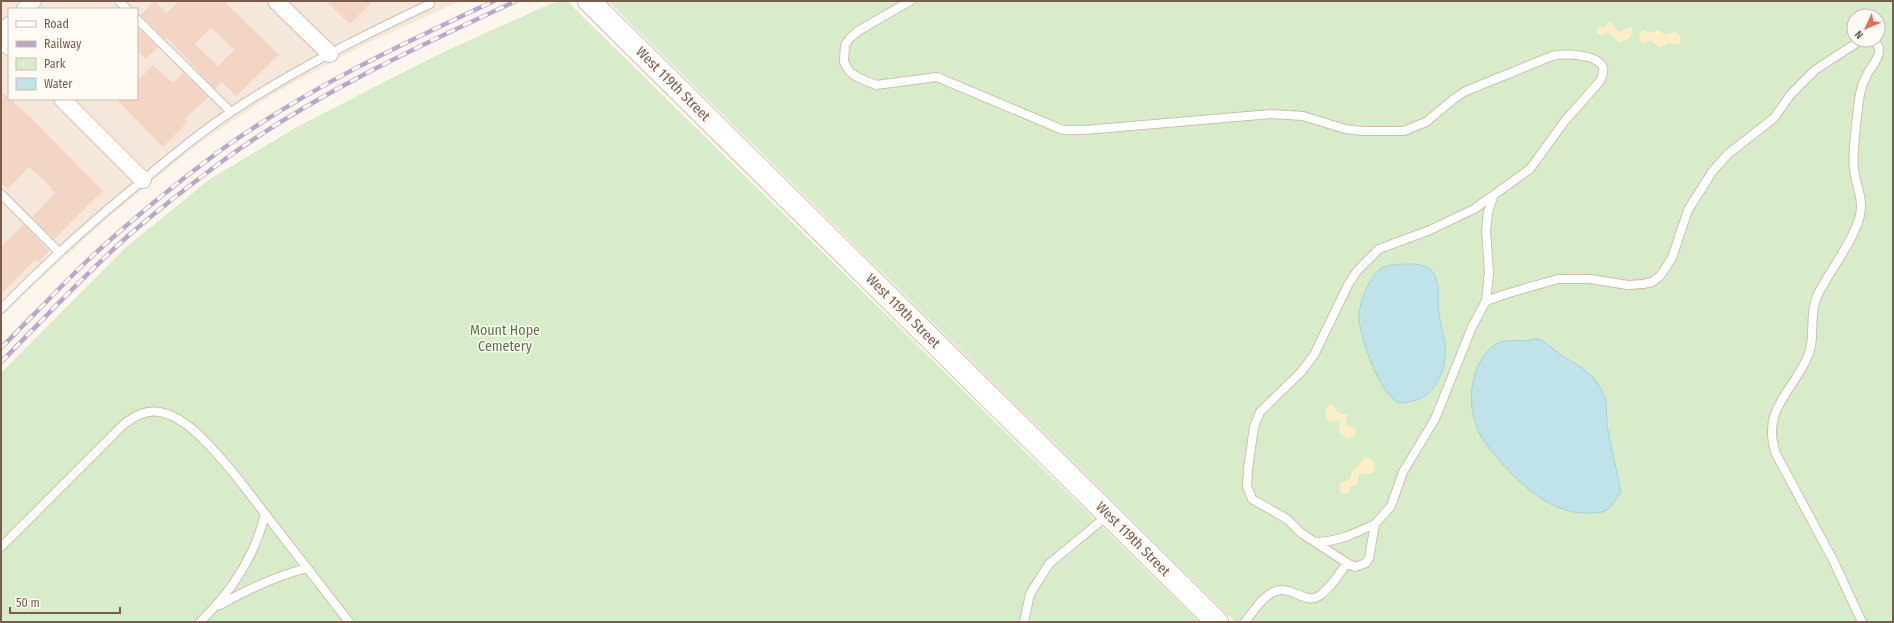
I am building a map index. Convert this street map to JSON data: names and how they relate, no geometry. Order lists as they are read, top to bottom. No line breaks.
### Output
{"streets":{"street":["West 119th Street"]},"parks":["Mount Hope Cemetery"],"legend":["Road","Railway","Park","Water"],"scale_bar":"50 m","north":"bottom left"}
